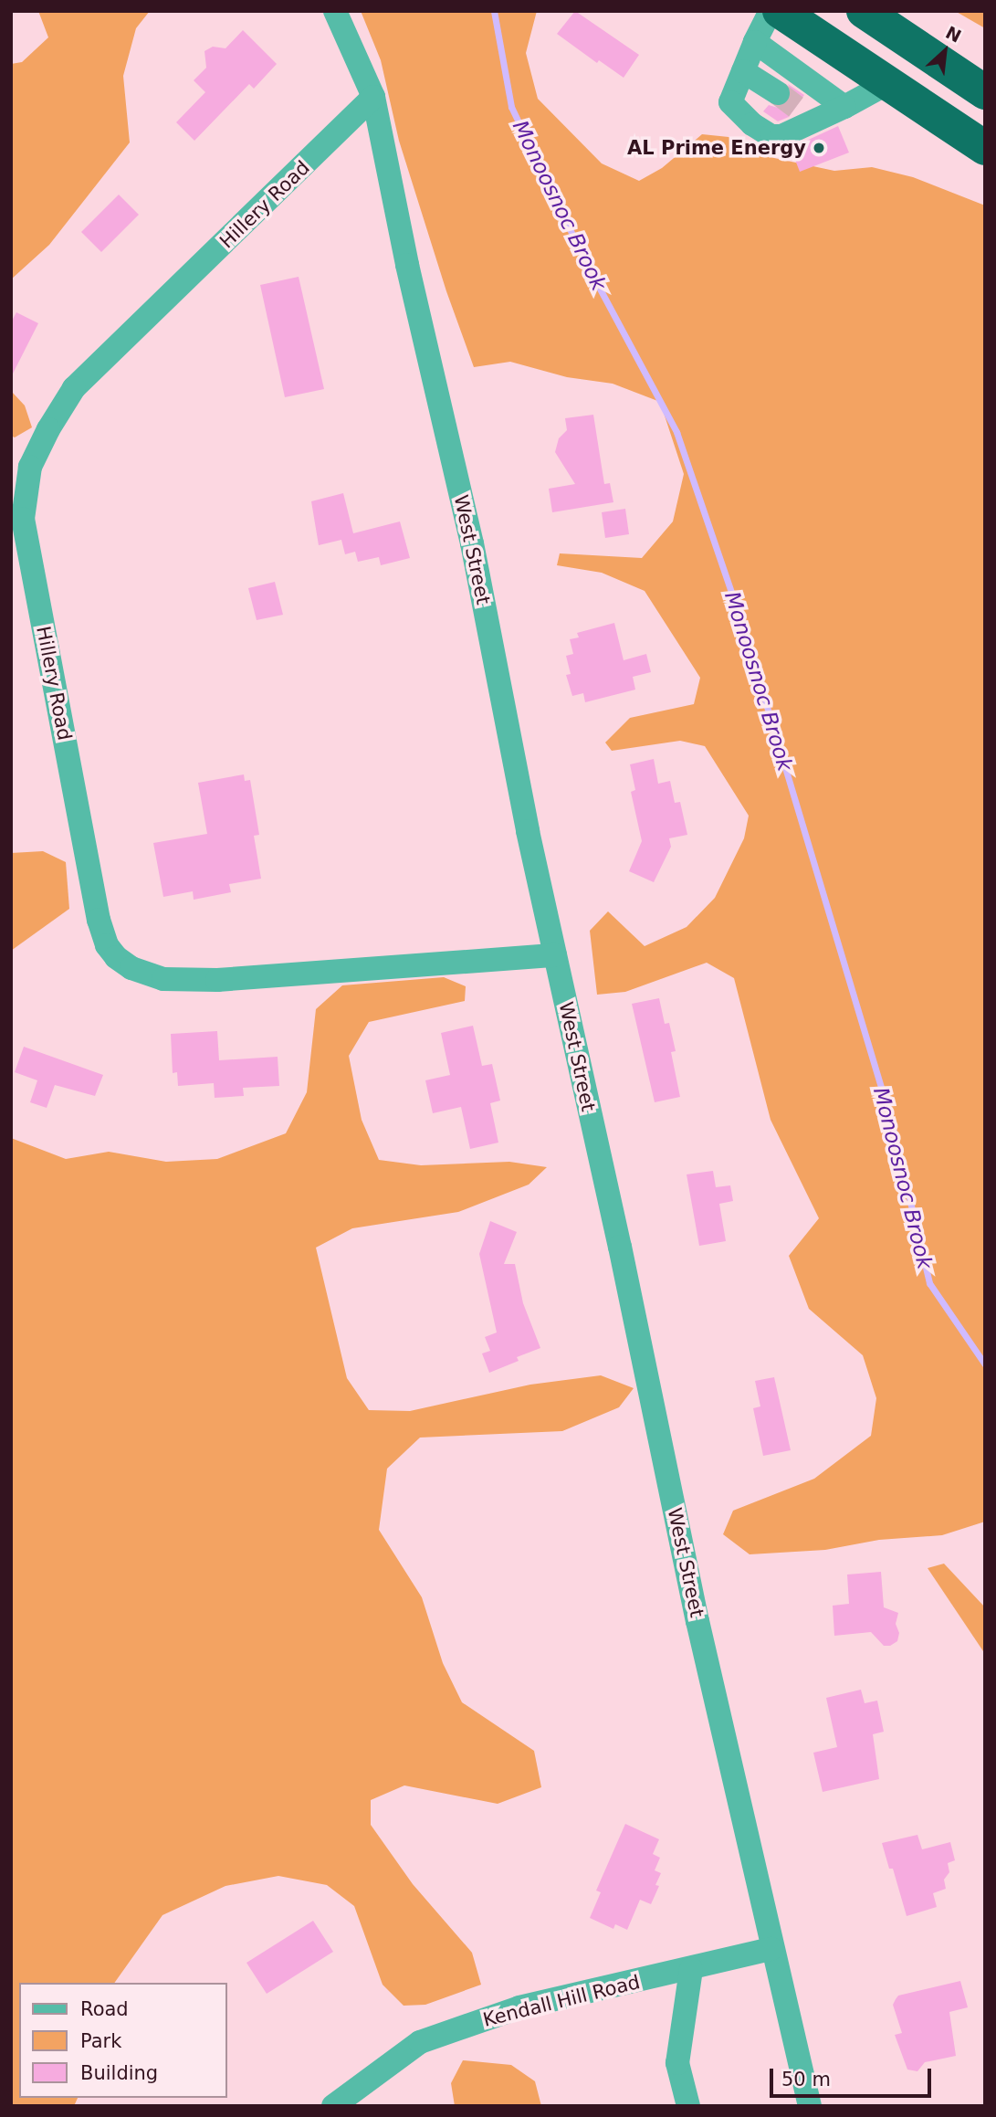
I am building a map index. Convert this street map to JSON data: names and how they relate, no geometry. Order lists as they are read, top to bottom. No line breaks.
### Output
{"streets":{"street":["Hillery Road","West Street","Kendall Hill Road"]},"crossings":[["Hillery Road","West Street"],["West Street","Kendall Hill Road"]],"water":["Monoosnoc Brook"],"places":["AL Prime Energy"],"legend":["Road","Park","Building"],"scale_bar":"50 m","north":"top right"}
